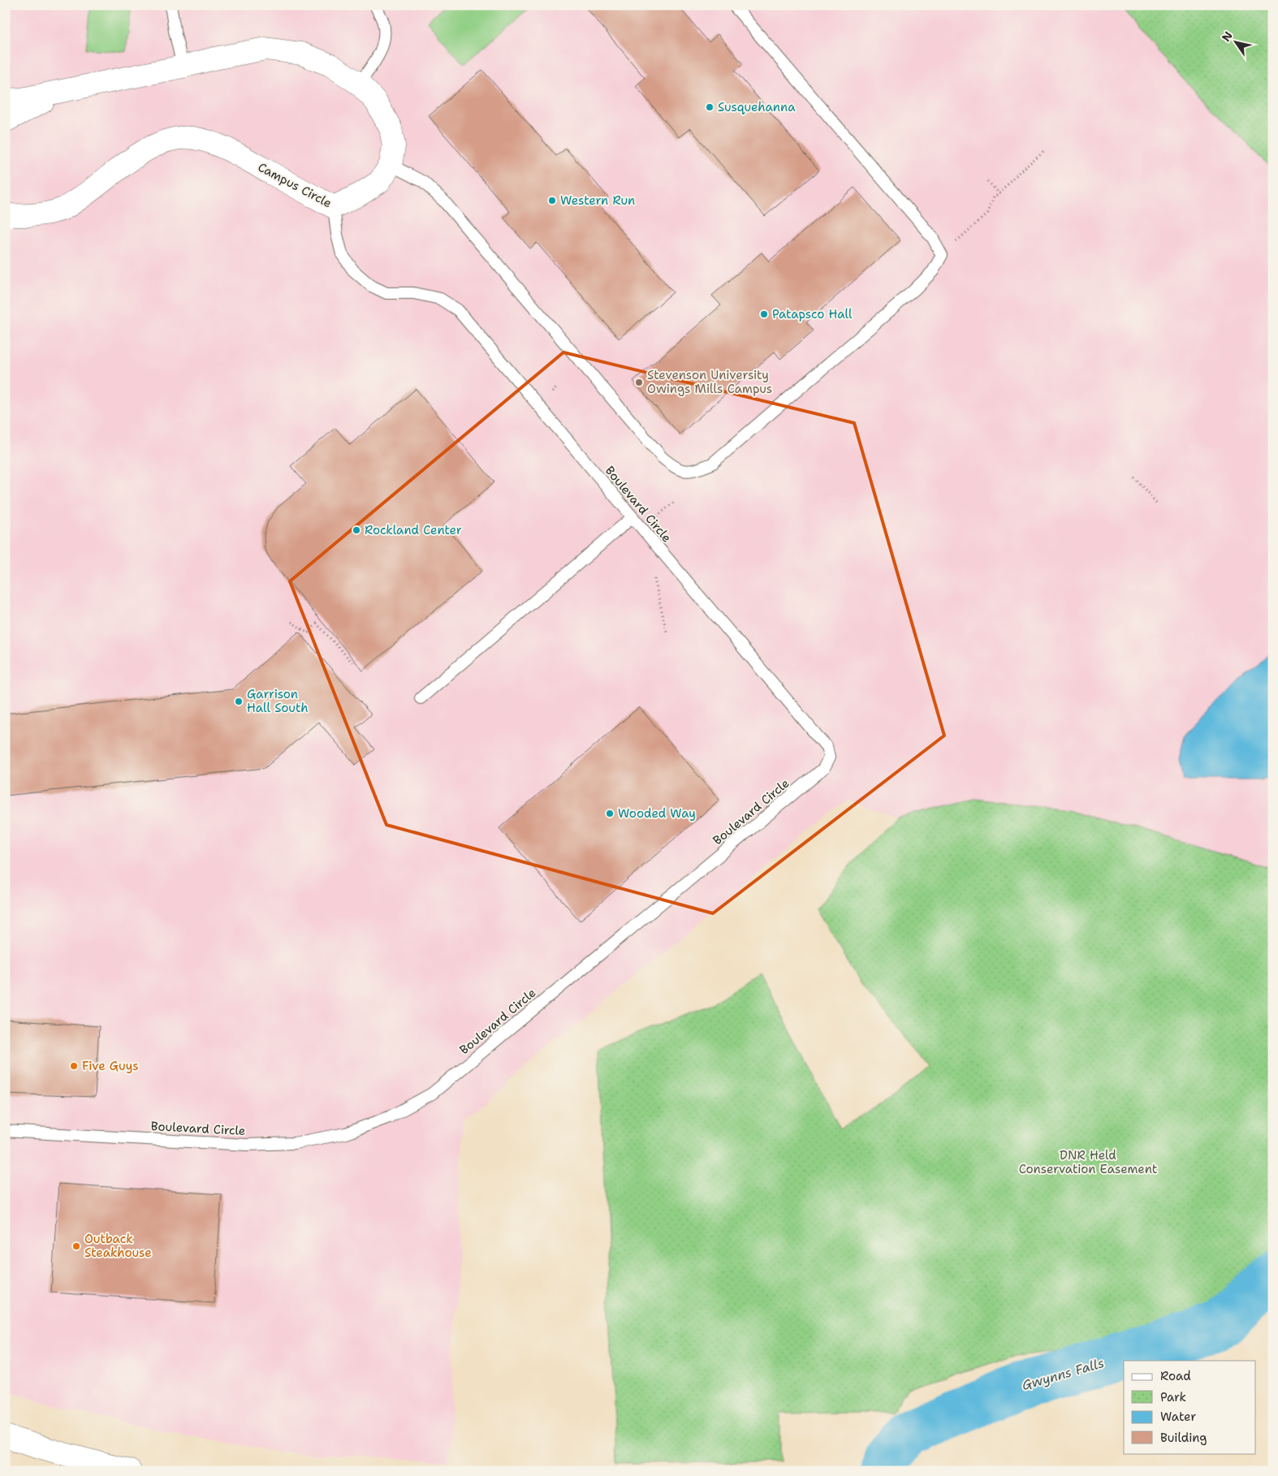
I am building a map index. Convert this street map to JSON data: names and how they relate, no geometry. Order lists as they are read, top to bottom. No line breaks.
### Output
{"streets":{"street":["Campus Circle"],"lane":["Boulevard Circle"]},"crossings":[["Campus Circle","Boulevard Circle"]],"water":["Gwynns Falls"],"parks":["DNR Held Conservation Easement"],"places":["Susquehanna","Western Run","Patapsco Hall","Stevenson University Owings Mills Campus","Rockland Center","Garrison Hall South","Wooded Way","Five Guys","Outback Steakhouse"],"legend":["Road","Park","Water","Building"],"north":"top left"}
